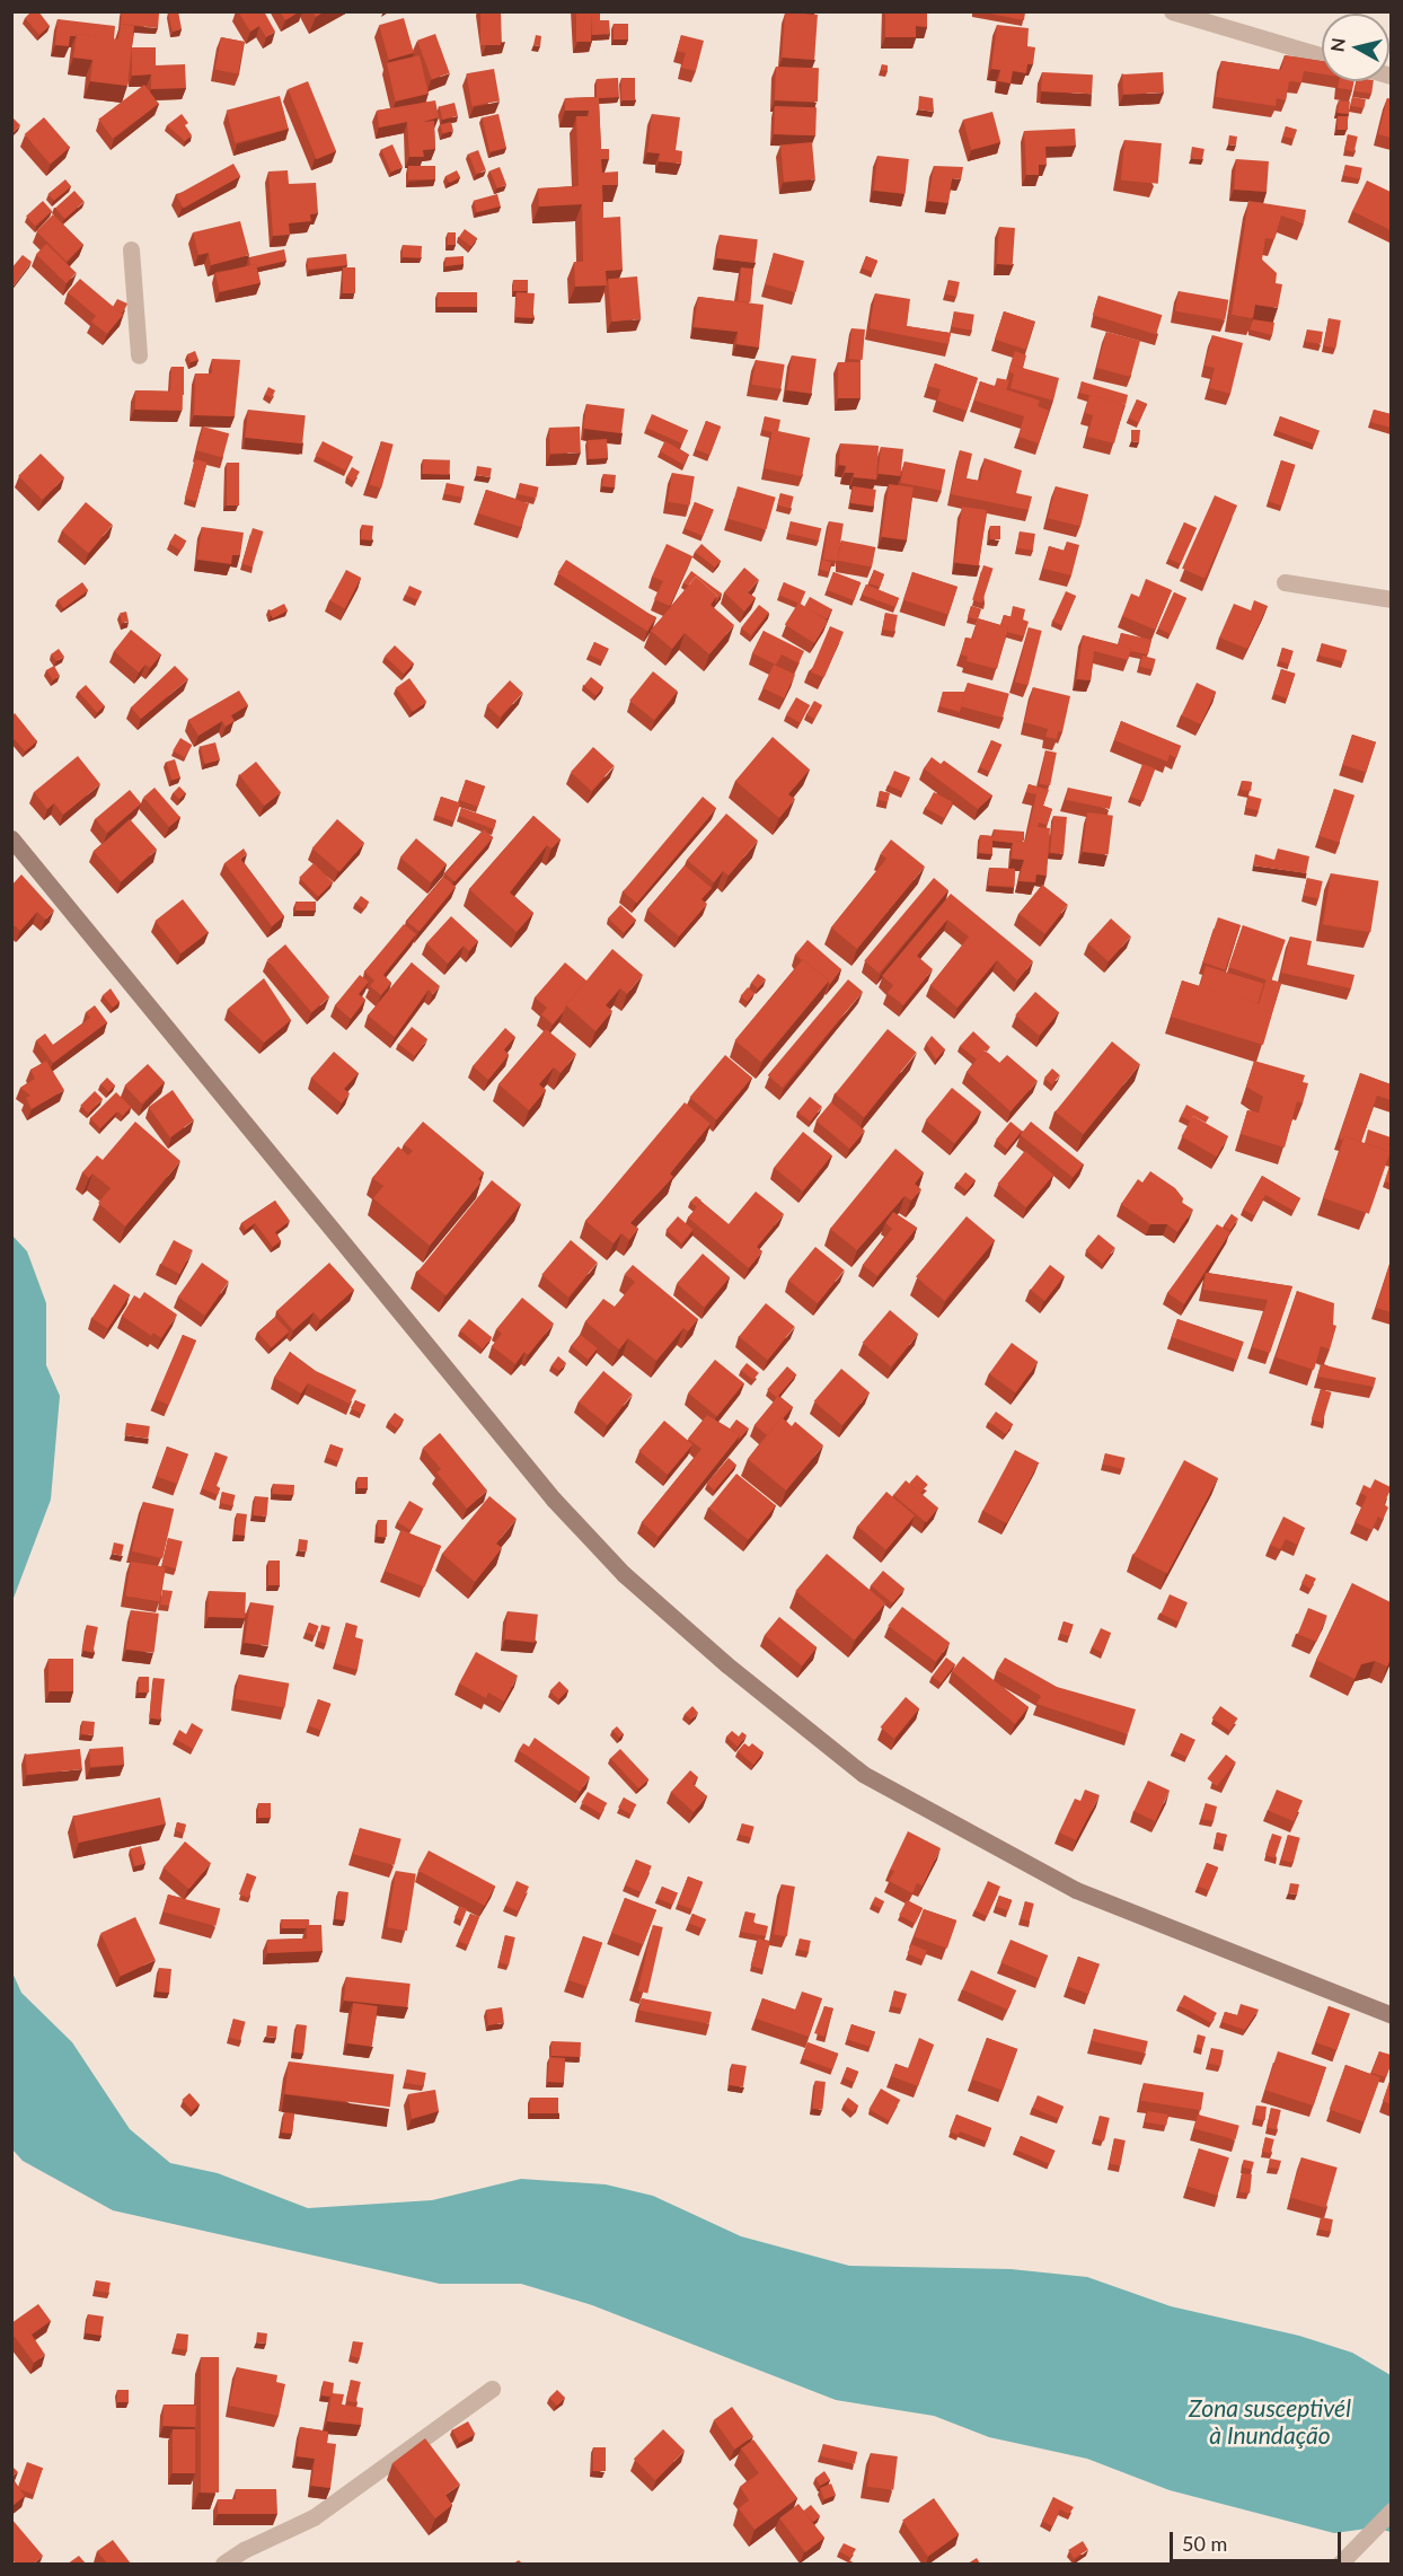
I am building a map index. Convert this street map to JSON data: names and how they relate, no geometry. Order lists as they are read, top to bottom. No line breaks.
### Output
{"water":["Zona susceptivél à Inundação"],"scale_bar":"50 m","north":"left"}
